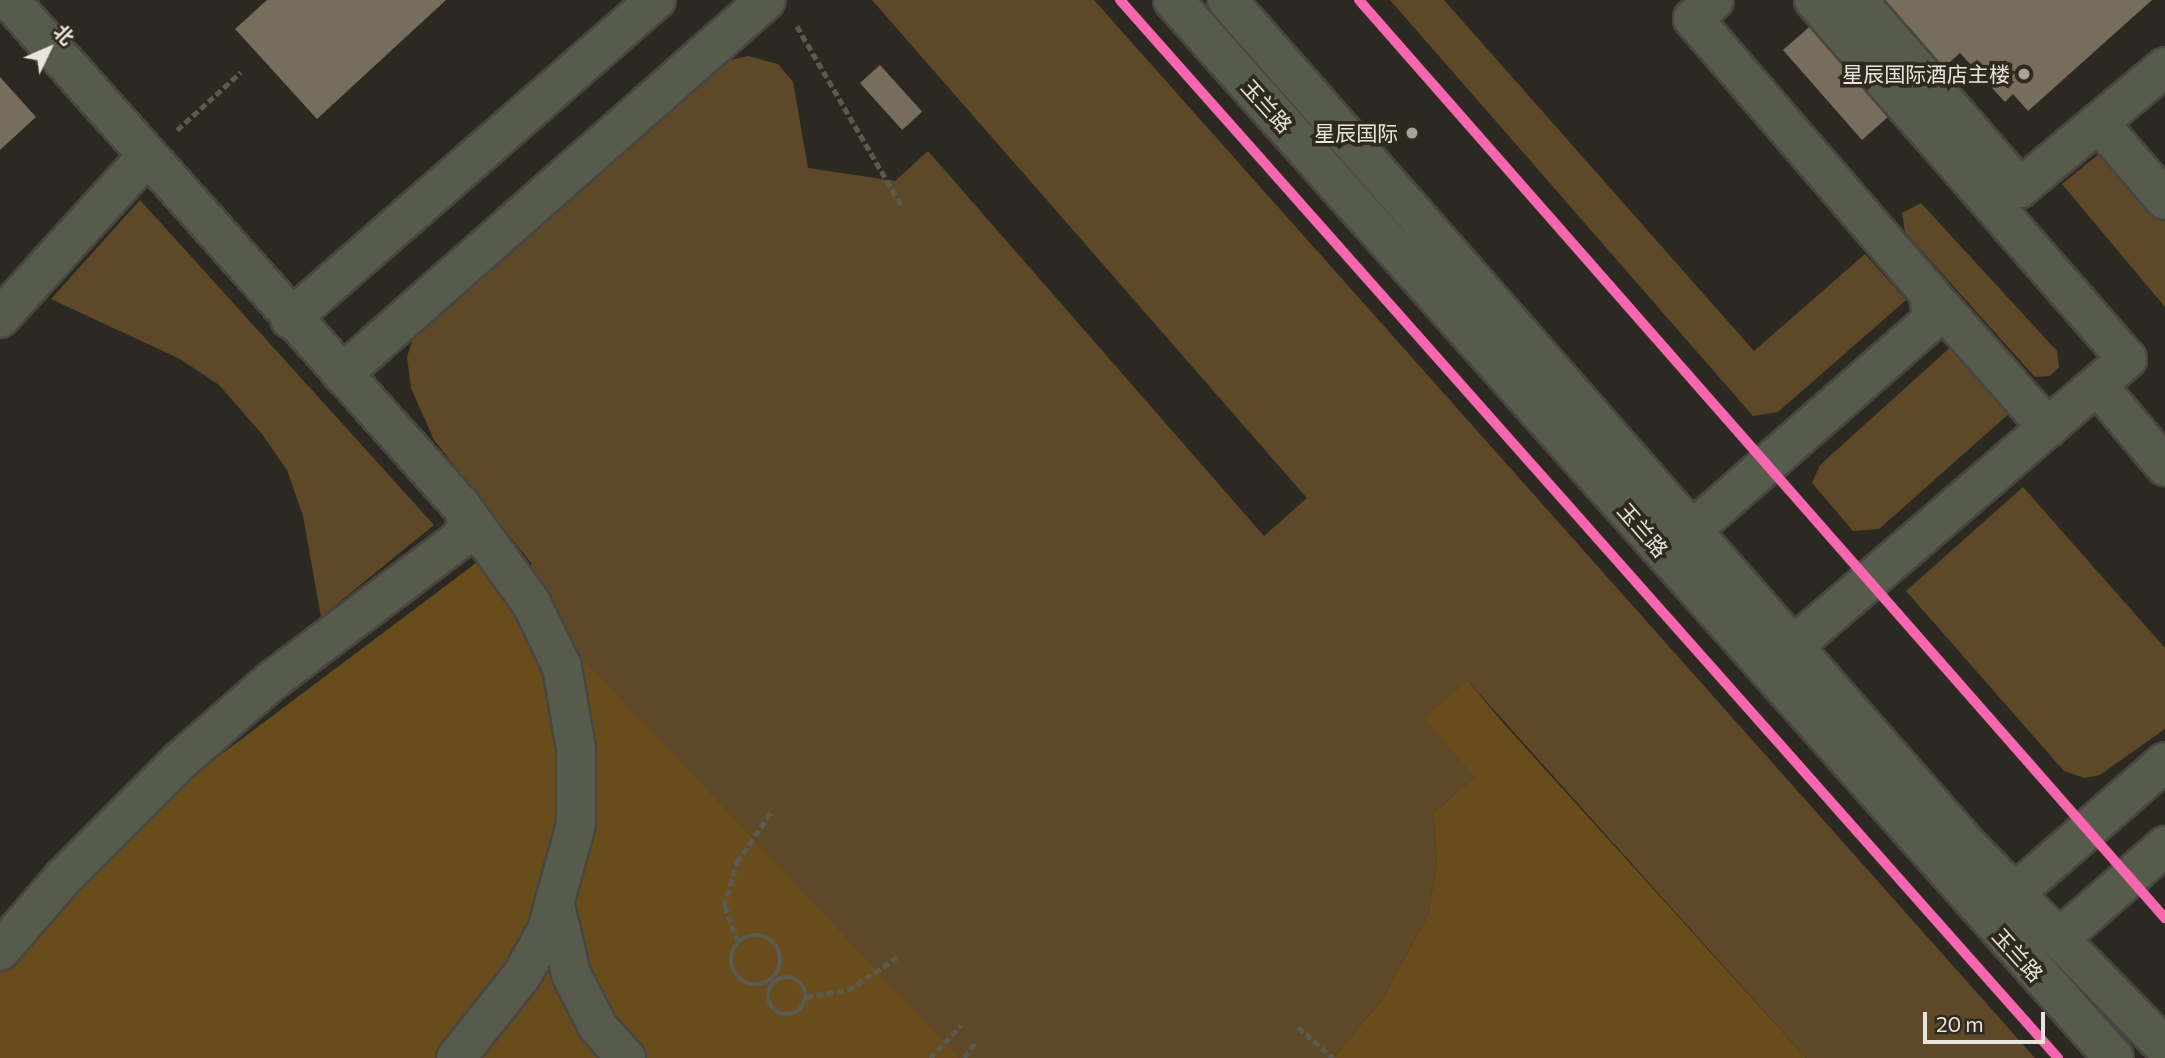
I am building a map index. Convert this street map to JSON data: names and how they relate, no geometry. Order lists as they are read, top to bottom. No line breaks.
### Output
{"streets":{"street":["玉兰路"]},"places":["星辰国际酒店主楼","星辰国际"],"scale_bar":"20 m","north":"top right"}
